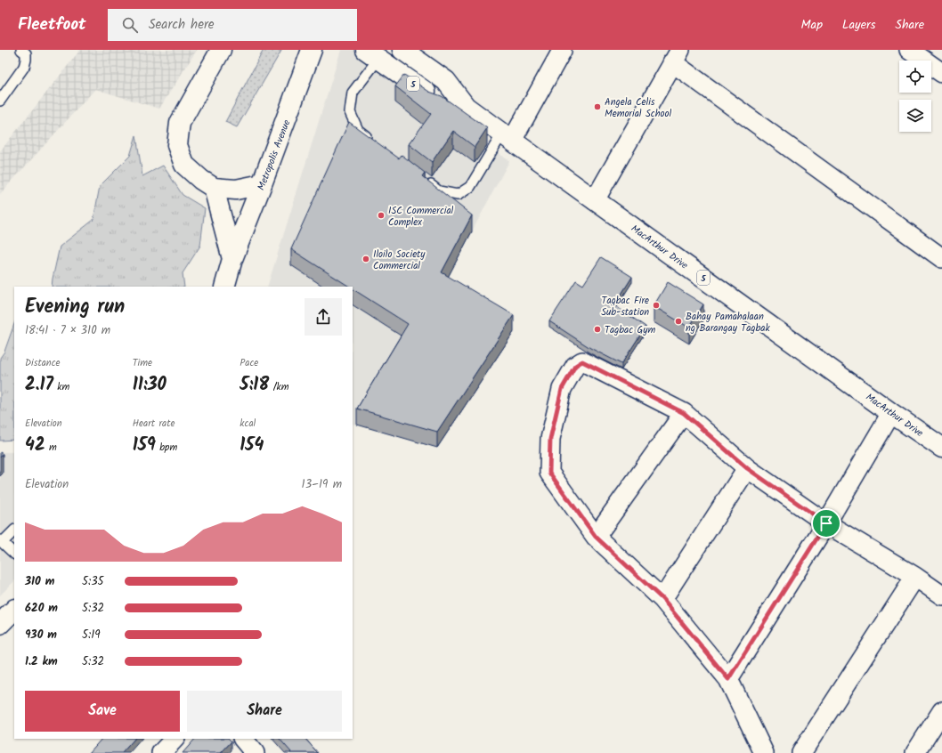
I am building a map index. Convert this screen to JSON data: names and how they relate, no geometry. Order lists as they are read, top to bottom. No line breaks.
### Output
{"streets":{"main road":["5","Metropolis Avenue","MacArthur Drive"]},"places":["Angela Celis Memorial School","ISC Commercial Complex","Iloilo Society Commercial","Tagbac Fire Sub-station","Bahay Pamahalaan ng Barangay Tagbak","Tagbac Gym"],"page":{"header":"Fleetfoot","search":"Search here","nav":["Map","Layers","Share"],"heading":["Evening run","18:41 · 7 × 310 m"],"stats":[["Distance","2.17 km"],["Time","11:30"],["Pace","5:18 /km"],["Elevation","42 m"],["Heart rate","159 bpm"],["kcal","154"]],"chart":["Elevation","13–19 m"],"list":[{"name":"310 m","note":"5:35"},{"name":"620 m","note":"5:32"},{"name":"930 m","note":"5:19"},{"name":"1.2 km","note":"5:32"}],"buttons":["Save","Share"]}}
